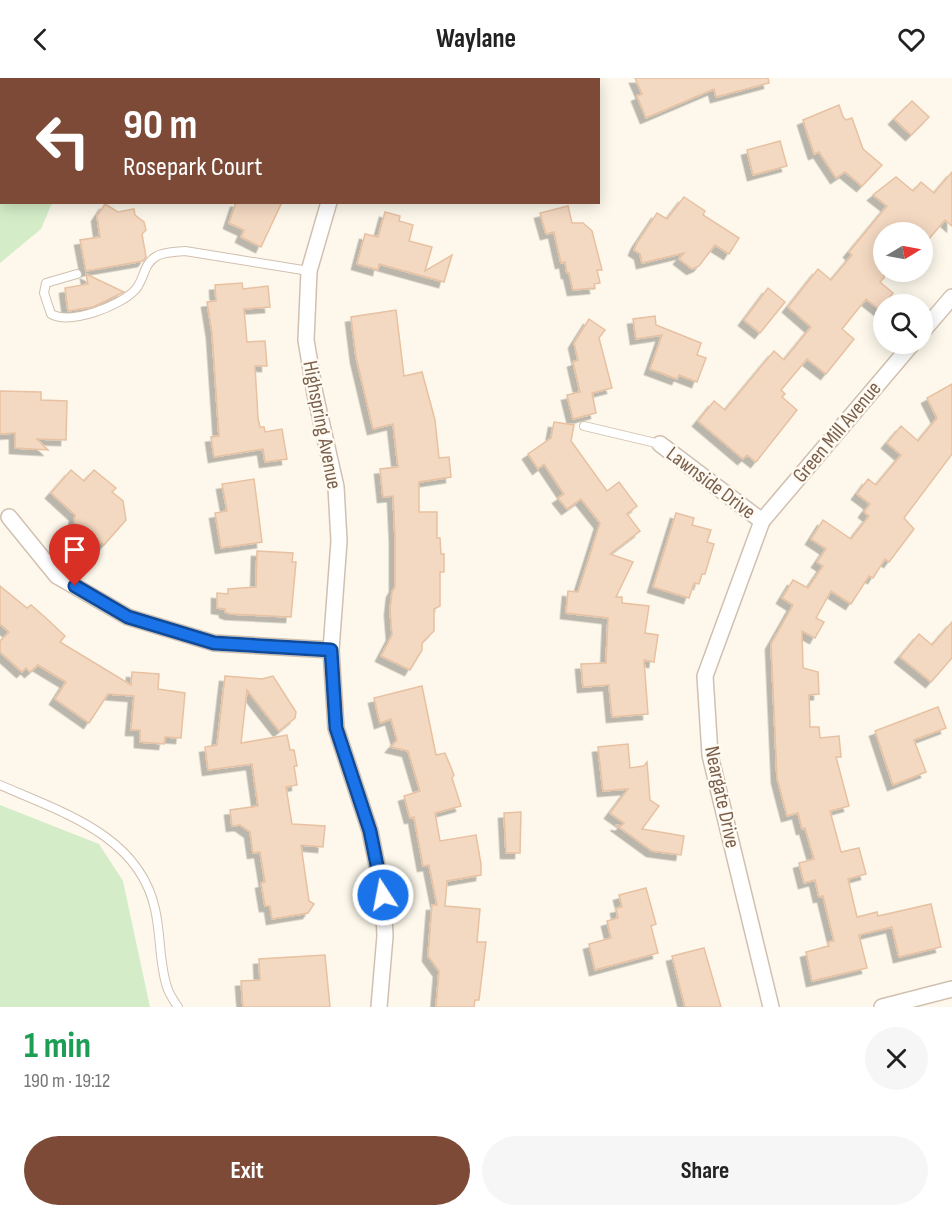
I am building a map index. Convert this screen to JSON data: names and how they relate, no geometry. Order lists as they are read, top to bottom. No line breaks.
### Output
{"streets":{"street":["Highspring Avenue","Green Mill Avenue","Lawnside Drive","Neargate Drive"]},"crossings":[["Green Mill Avenue","Lawnside Drive"],["Green Mill Avenue","Neargate Drive"],["Lawnside Drive","Neargate Drive"]],"north":"right","page":{"header":"Waylane","turn":["90 m","Rosepark Court"],"heading":["1 min","190 m · 19:12"],"buttons":["Exit","Share"]}}
